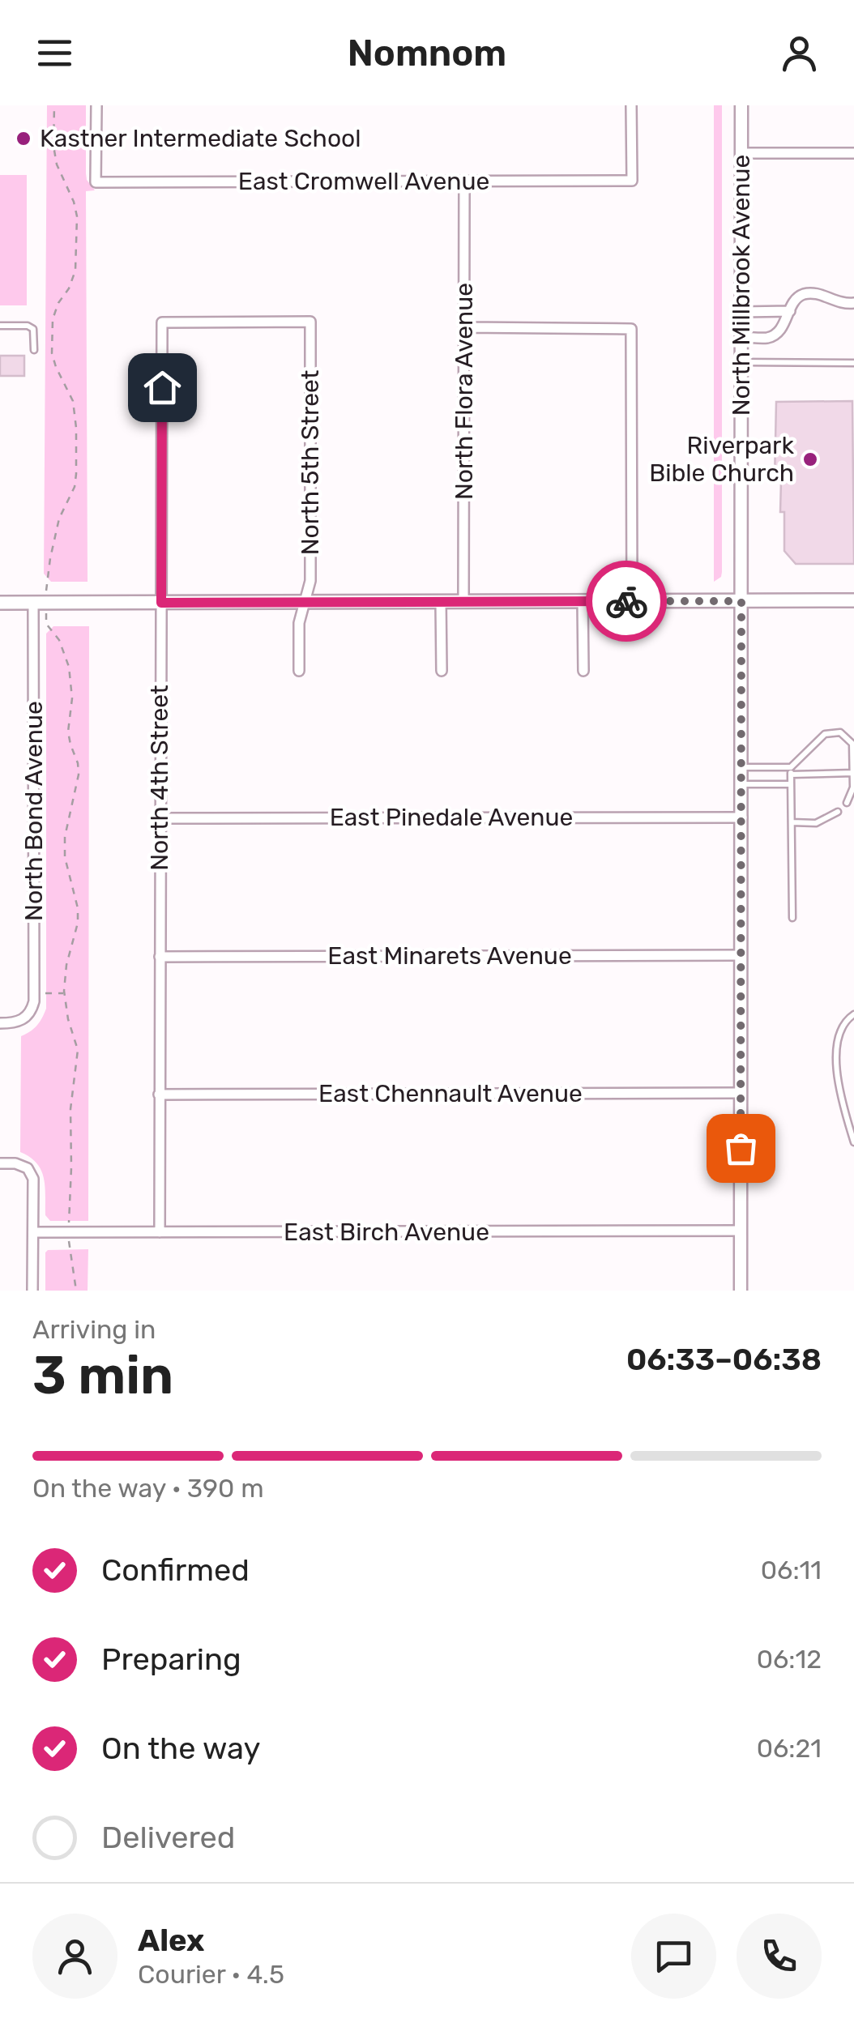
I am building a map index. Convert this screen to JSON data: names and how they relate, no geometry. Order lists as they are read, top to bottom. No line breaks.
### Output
{"streets":{"street":["East Cromwell Avenue","North Millbrook Avenue","North Flora Avenue","North 5th Street","North 4th Street","North Bond Avenue","East Pinedale Avenue","East Minarets Avenue","East Chennault Avenue","East Birch Avenue"]},"crossings":[["East Cromwell Avenue","North Flora Avenue"],["North Millbrook Avenue","East Pinedale Avenue"],["North Millbrook Avenue","East Minarets Avenue"],["North Millbrook Avenue","East Chennault Avenue"],["North Millbrook Avenue","East Birch Avenue"],["North 5th Street","North 4th Street"],["North 4th Street","East Pinedale Avenue"],["North 4th Street","East Minarets Avenue"],["North 4th Street","East Chennault Avenue"],["North 4th Street","East Birch Avenue"]],"places":["Kastner Intermediate School","Riverpark Bible Church"],"page":{"header":"Nomnom","heading":["3 min","Arriving in","06:33–06:38"],"panel":["Alex","Courier · 4.5"],"bar":"On the way · 390 m","list":[["Confirmed","06:11"],["Preparing","06:12"],["On the way","06:21"],"Delivered"]}}
